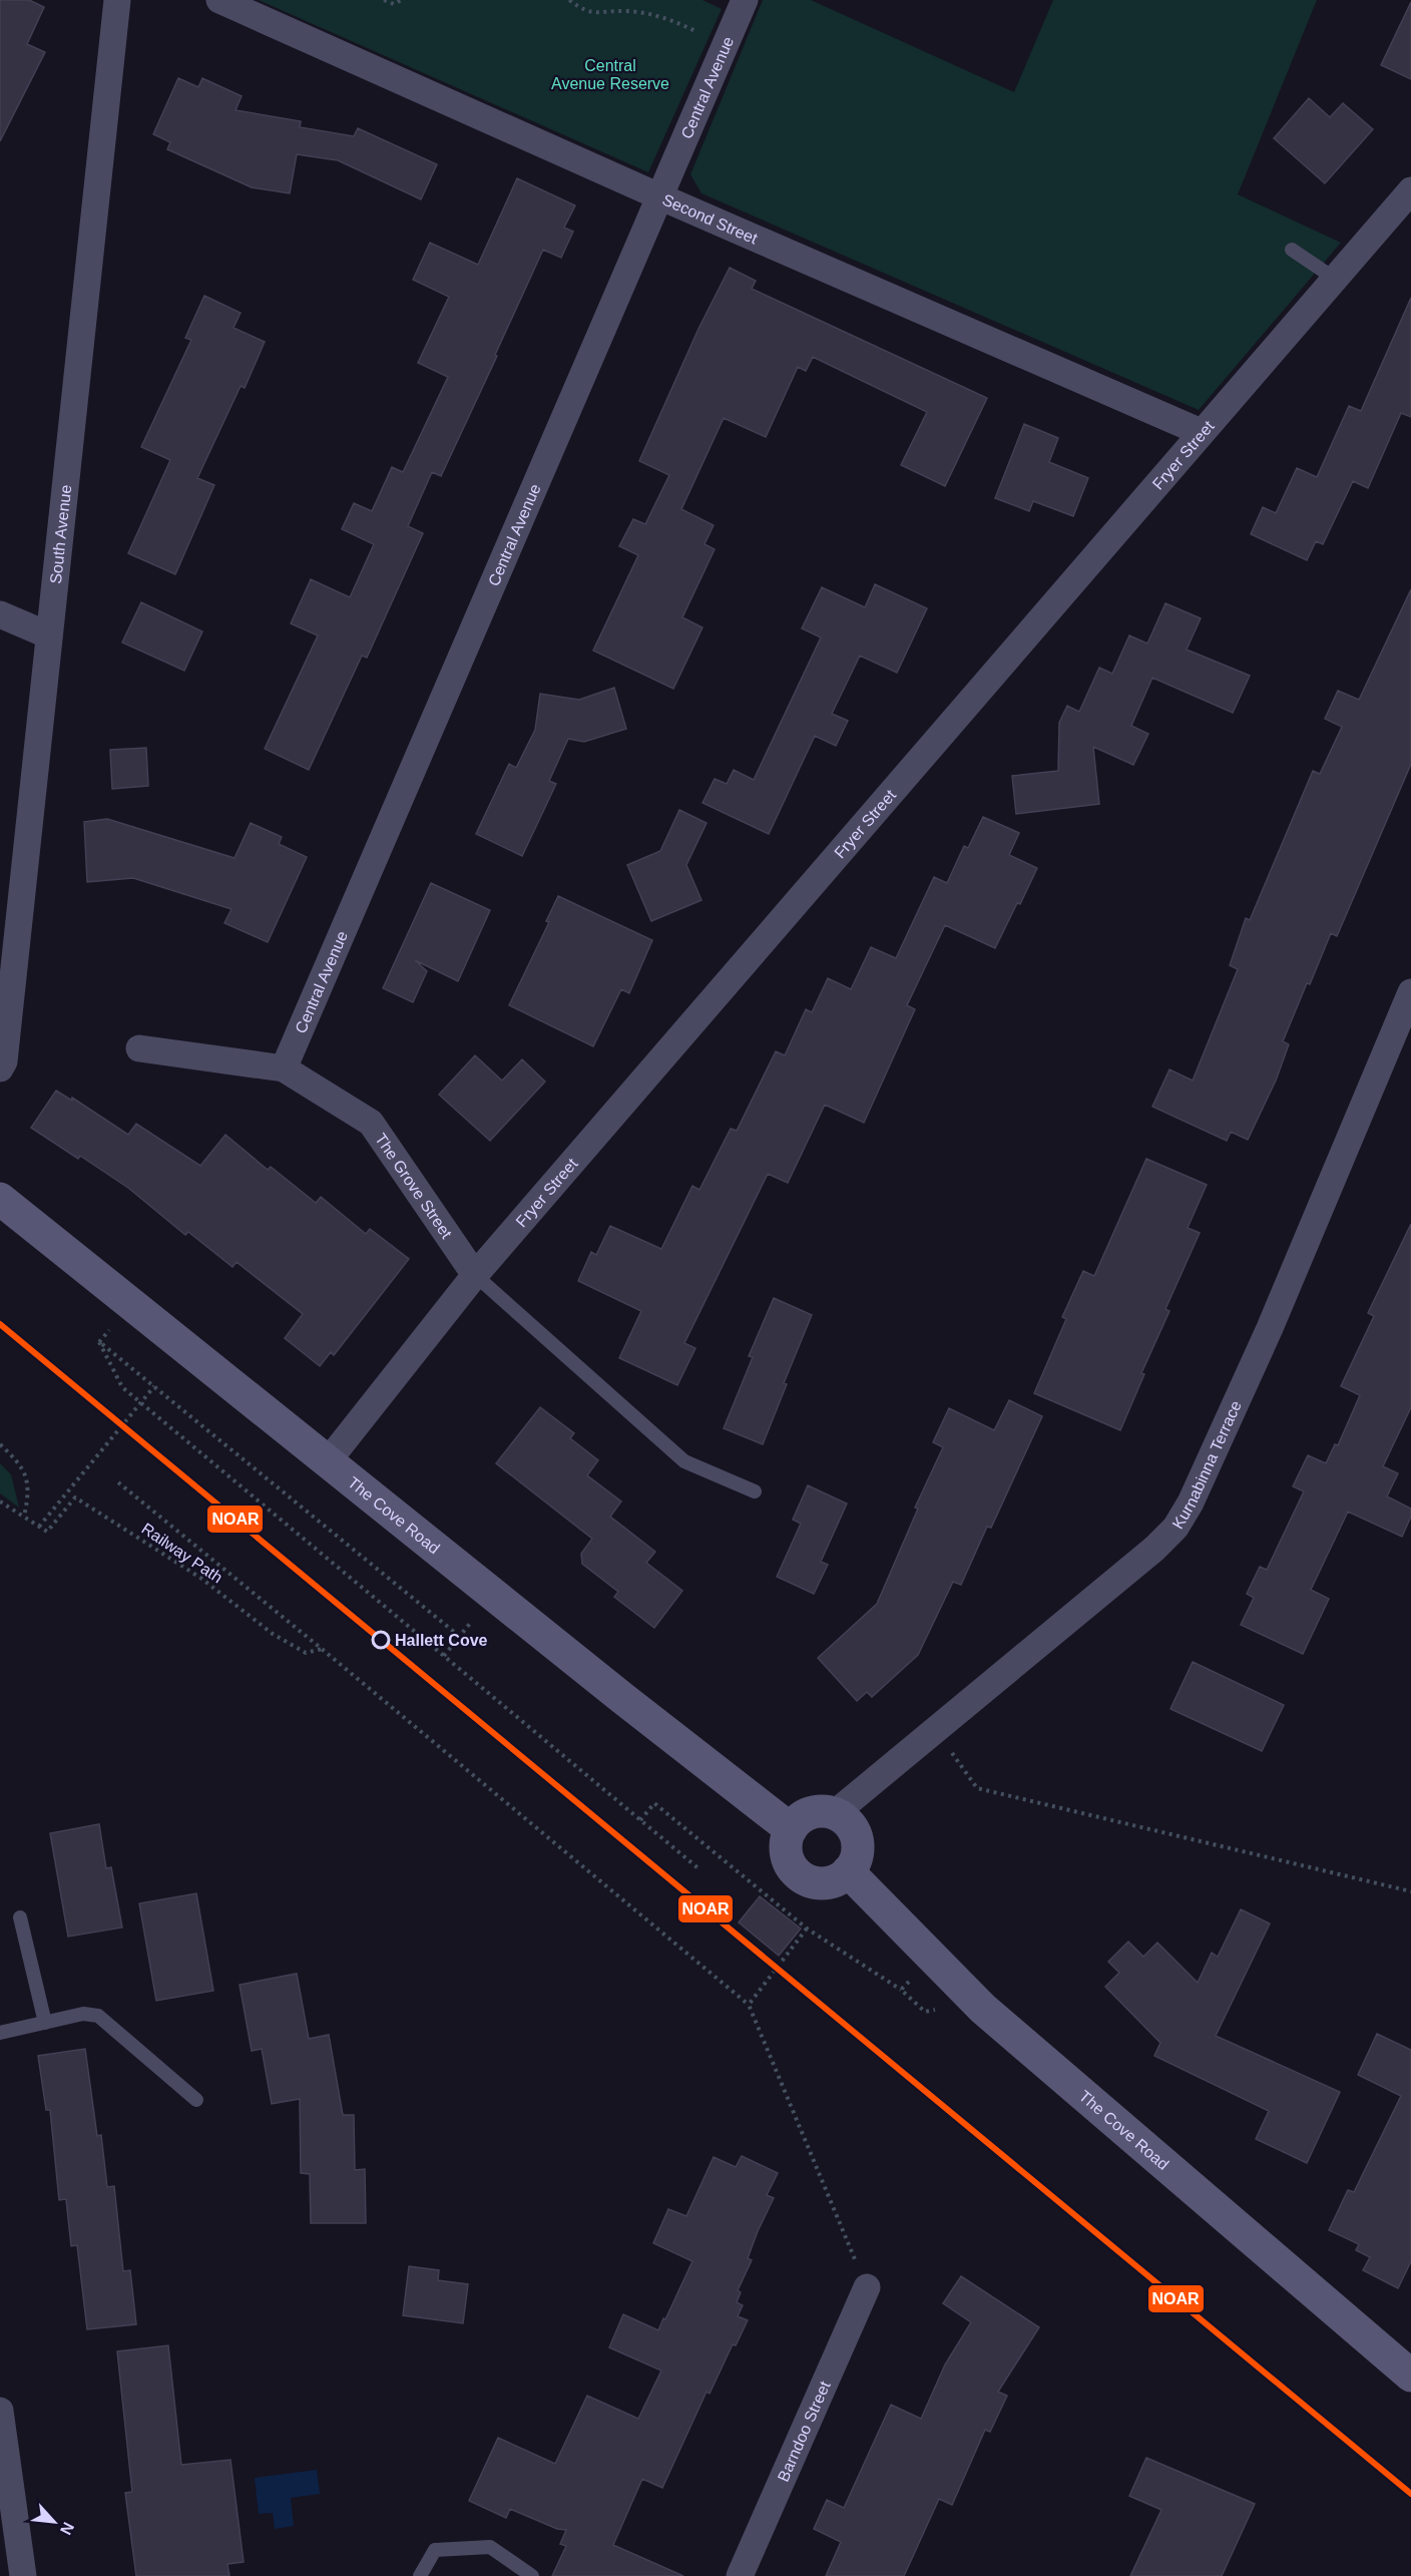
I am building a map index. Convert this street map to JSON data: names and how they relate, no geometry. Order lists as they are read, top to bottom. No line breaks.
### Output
{"streets":{"street":["Central Avenue","Second Street","Fryer Street","South Avenue","The Grove Street","Kurnabinna Terrace","The Cove Road","Barndoo Street"],"path":["Railway Path"]},"crossings":[["Central Avenue","Second Street"],["Central Avenue","The Grove Street"],["Second Street","Fryer Street"],["Fryer Street","The Grove Street"],["Fryer Street","The Cove Road"],["Kurnabinna Terrace","The Cove Road"]],"parks":["Central Avenue Reserve"],"places":["Hallett Cove"],"lines":["transit line NOAR"],"north":"bottom right"}
